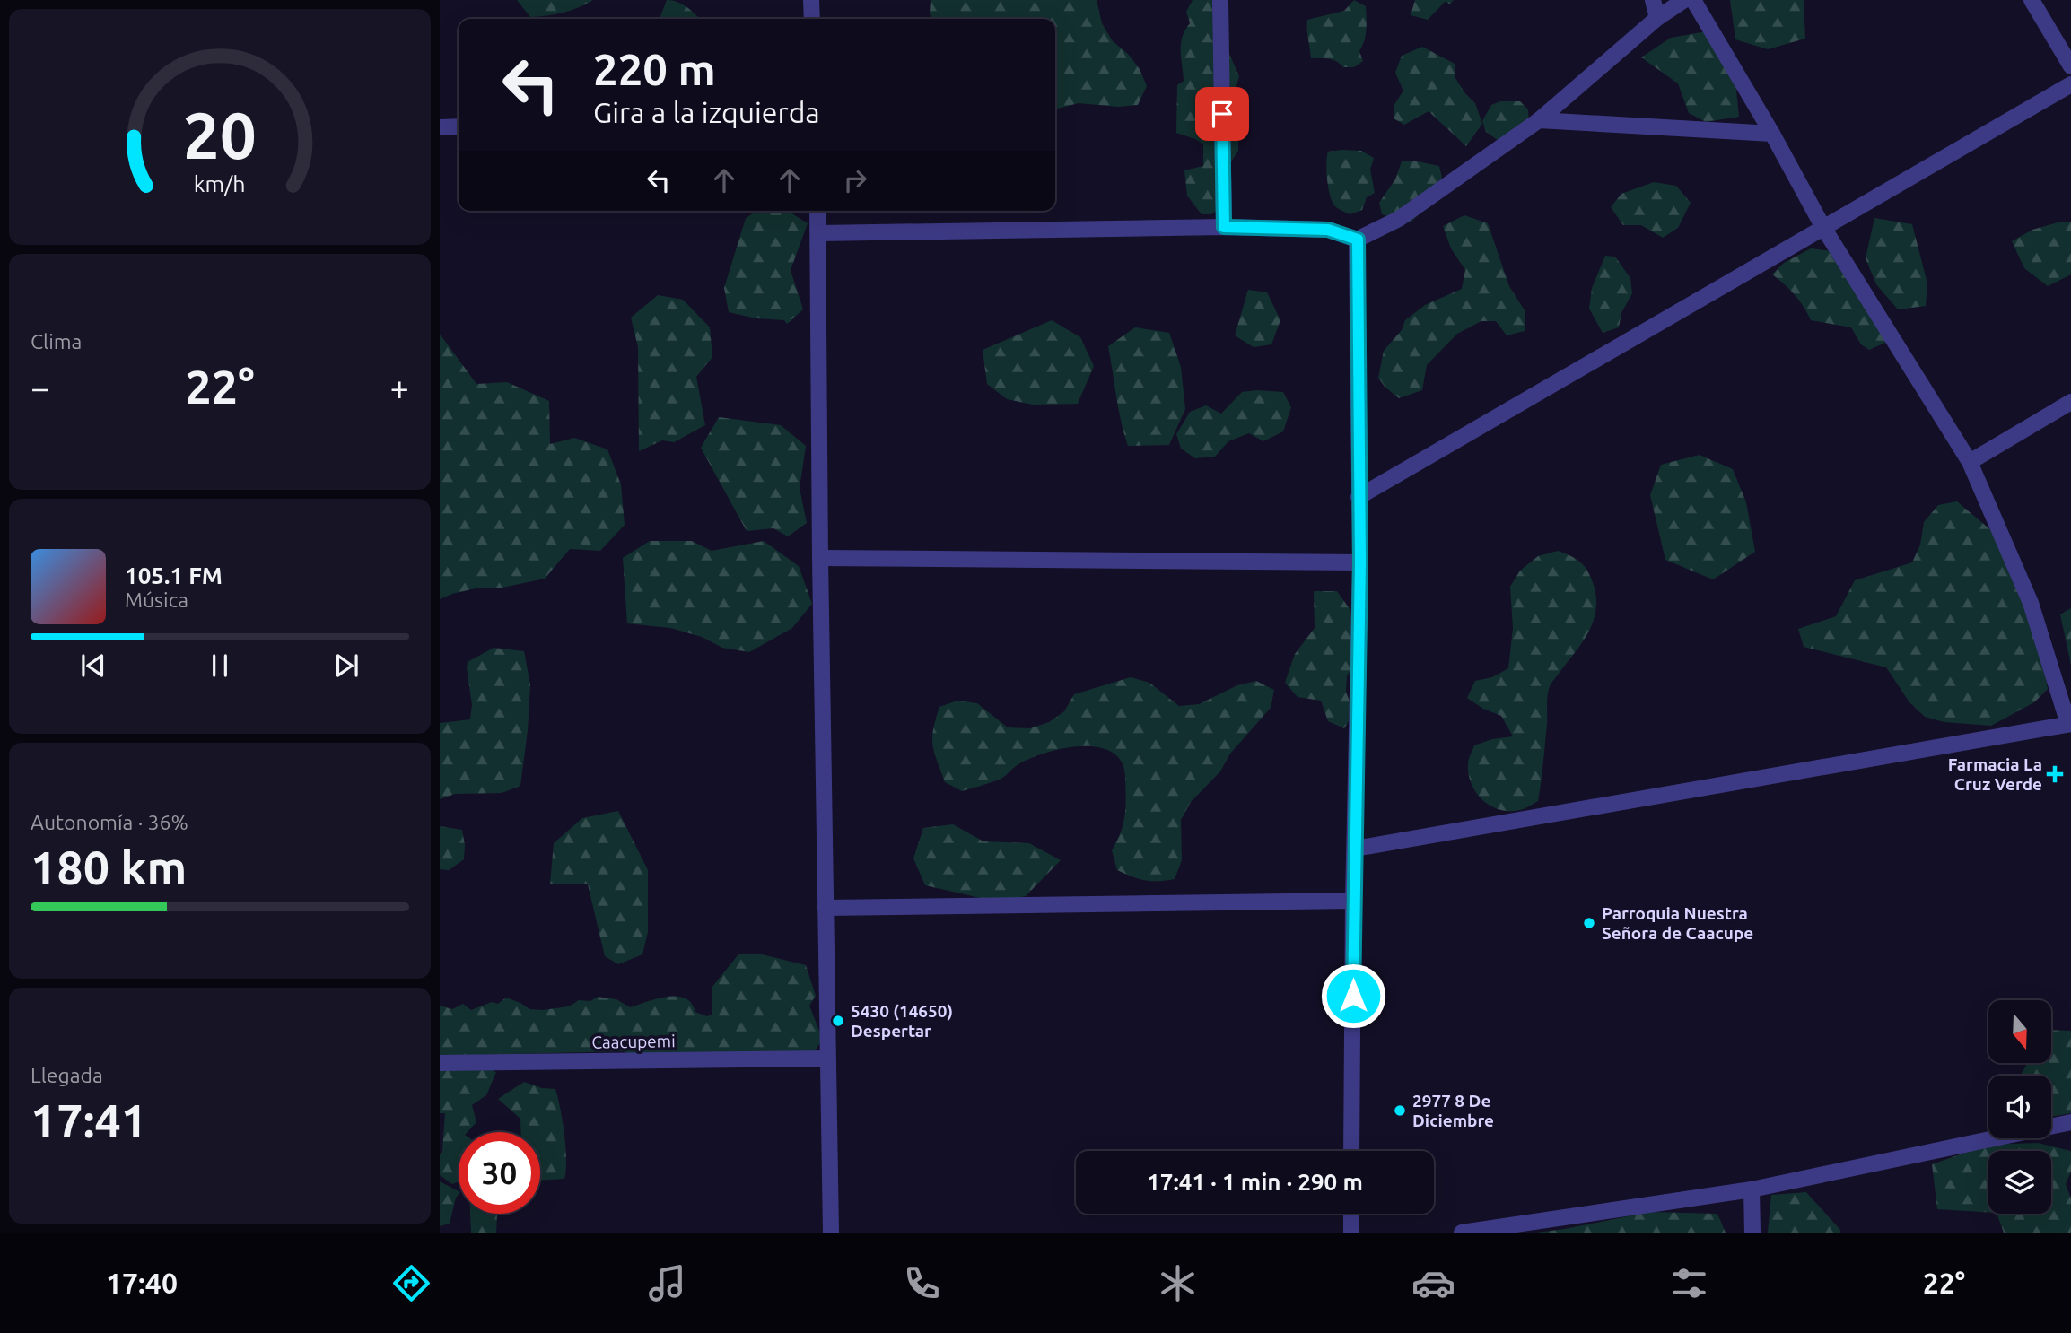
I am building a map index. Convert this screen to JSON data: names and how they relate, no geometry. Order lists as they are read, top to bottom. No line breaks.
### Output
{"streets":{"street":["Caacupemi"]},"places":{"health":["Farmacia La Cruz Verde"],"other":["Parroquia Nuestra Señora de Caacupe","5430 (14650) Despertar","2977 8 De Diciembre"]},"north":"bottom","page":{"turn":["220 m","Gira a la izquierda"],"tile":["Clima",["Autonomía · 36%","180 km"],["Llegada","17:41"]],"heat":["−","22°","+"],"song":["105.1 FM","Música"],"limit":"30","trip":"17:41 · 1 min · 290 m","tabs":["17:40","22°"],"gauge":["20","km/h"]}}
